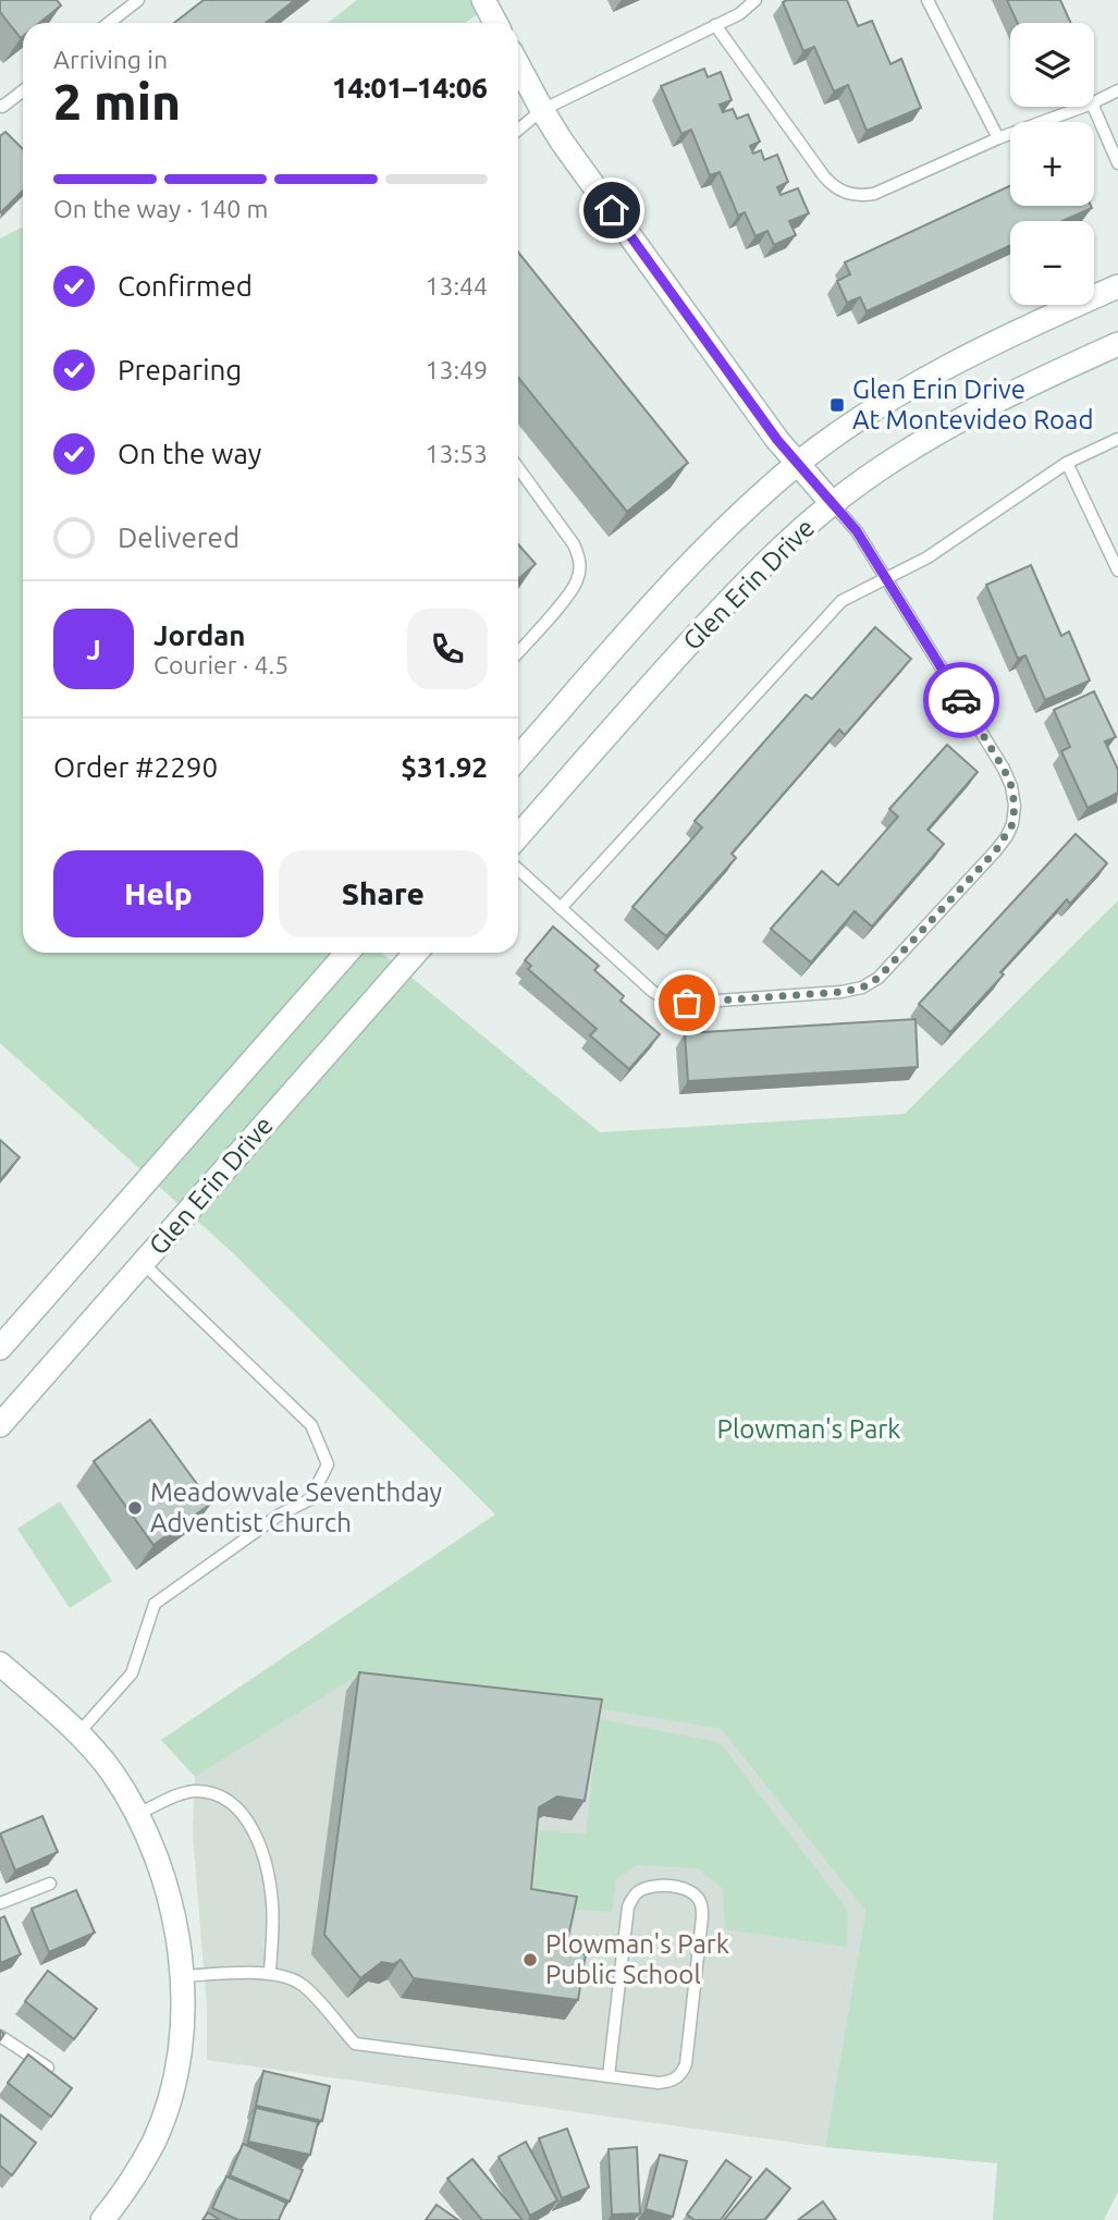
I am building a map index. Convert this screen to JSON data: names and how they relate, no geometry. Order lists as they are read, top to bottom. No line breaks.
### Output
{"streets":{"street":["Glen Erin Drive"]},"parks":["Plowman's Park"],"places":{"transit":["Glen Erin Drive At Montevideo Road"],"other":["Meadowvale Seventhday Adventist Church","Plowman's Park Public School"]},"page":{"map_buttons":["+","−"],"heading":["2 min","Arriving in","14:01–14:06"],"panel":["Jordan","Courier · 4.5","Order #2290","$31.92"],"bar":"On the way · 140 m","list":[["Confirmed","13:44"],["Preparing","13:49"],["On the way","13:53"],"Delivered"],"round":"J","buttons":["Help","Share"]}}
